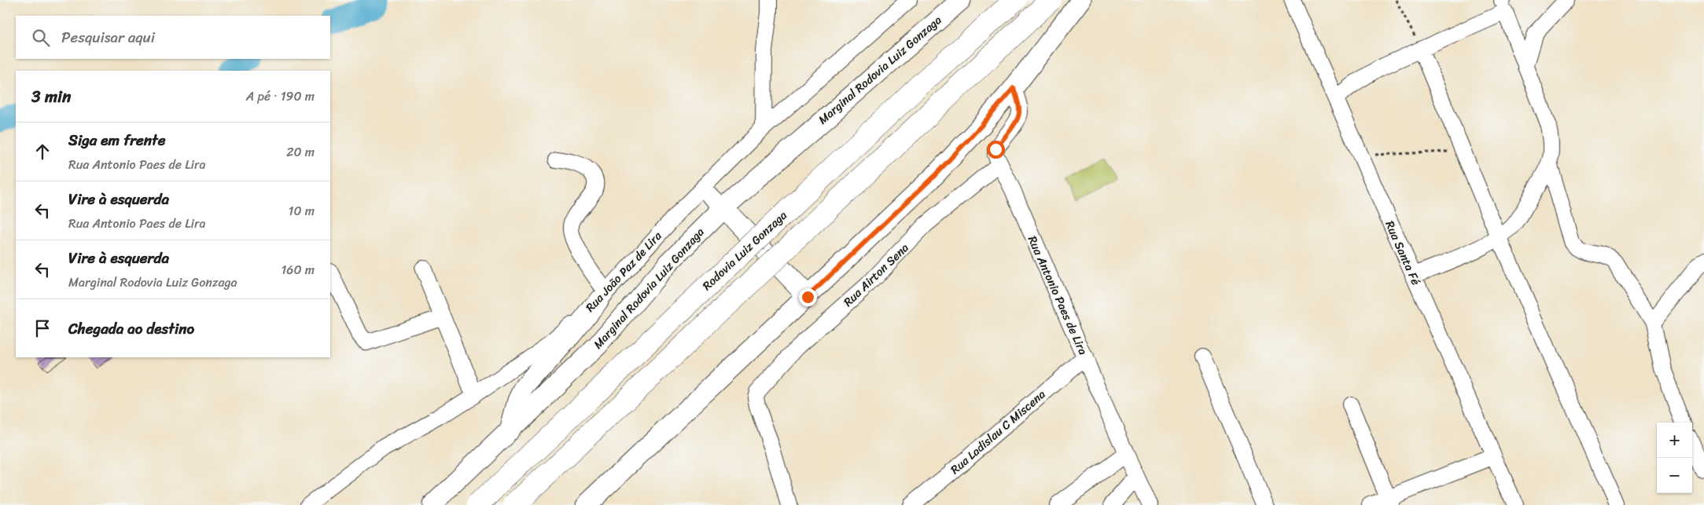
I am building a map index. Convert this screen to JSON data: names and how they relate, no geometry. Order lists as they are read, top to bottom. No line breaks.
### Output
{"streets":{"highway":["Rodovia Luiz Gonzaga"],"main road":["Marginal Rodovia Luiz Gonzaga"],"street":["Rua Santa Fé","Rua João Paz de Lira","Rua Airton Sena","Rua Antonio Paes de Lira","Rua Ladislau C Miscena"]},"crossings":[["Rua Airton Sena","Rua Antonio Paes de Lira"],["Rua Antonio Paes de Lira","Rua Ladislau C Miscena"]],"page":{"search":"Pesquisar aqui","heading":["3 min","A pé · 190 m"],"list":[["Siga em frente","Rua Antonio Paes de Lira","20 m"],["Vire à esquerda","Rua Antonio Paes de Lira","10 m"],["Vire à esquerda","Marginal Rodovia Luiz Gonzaga","160 m"],"Chegada ao destino"],"map_buttons":["+","−"]}}
